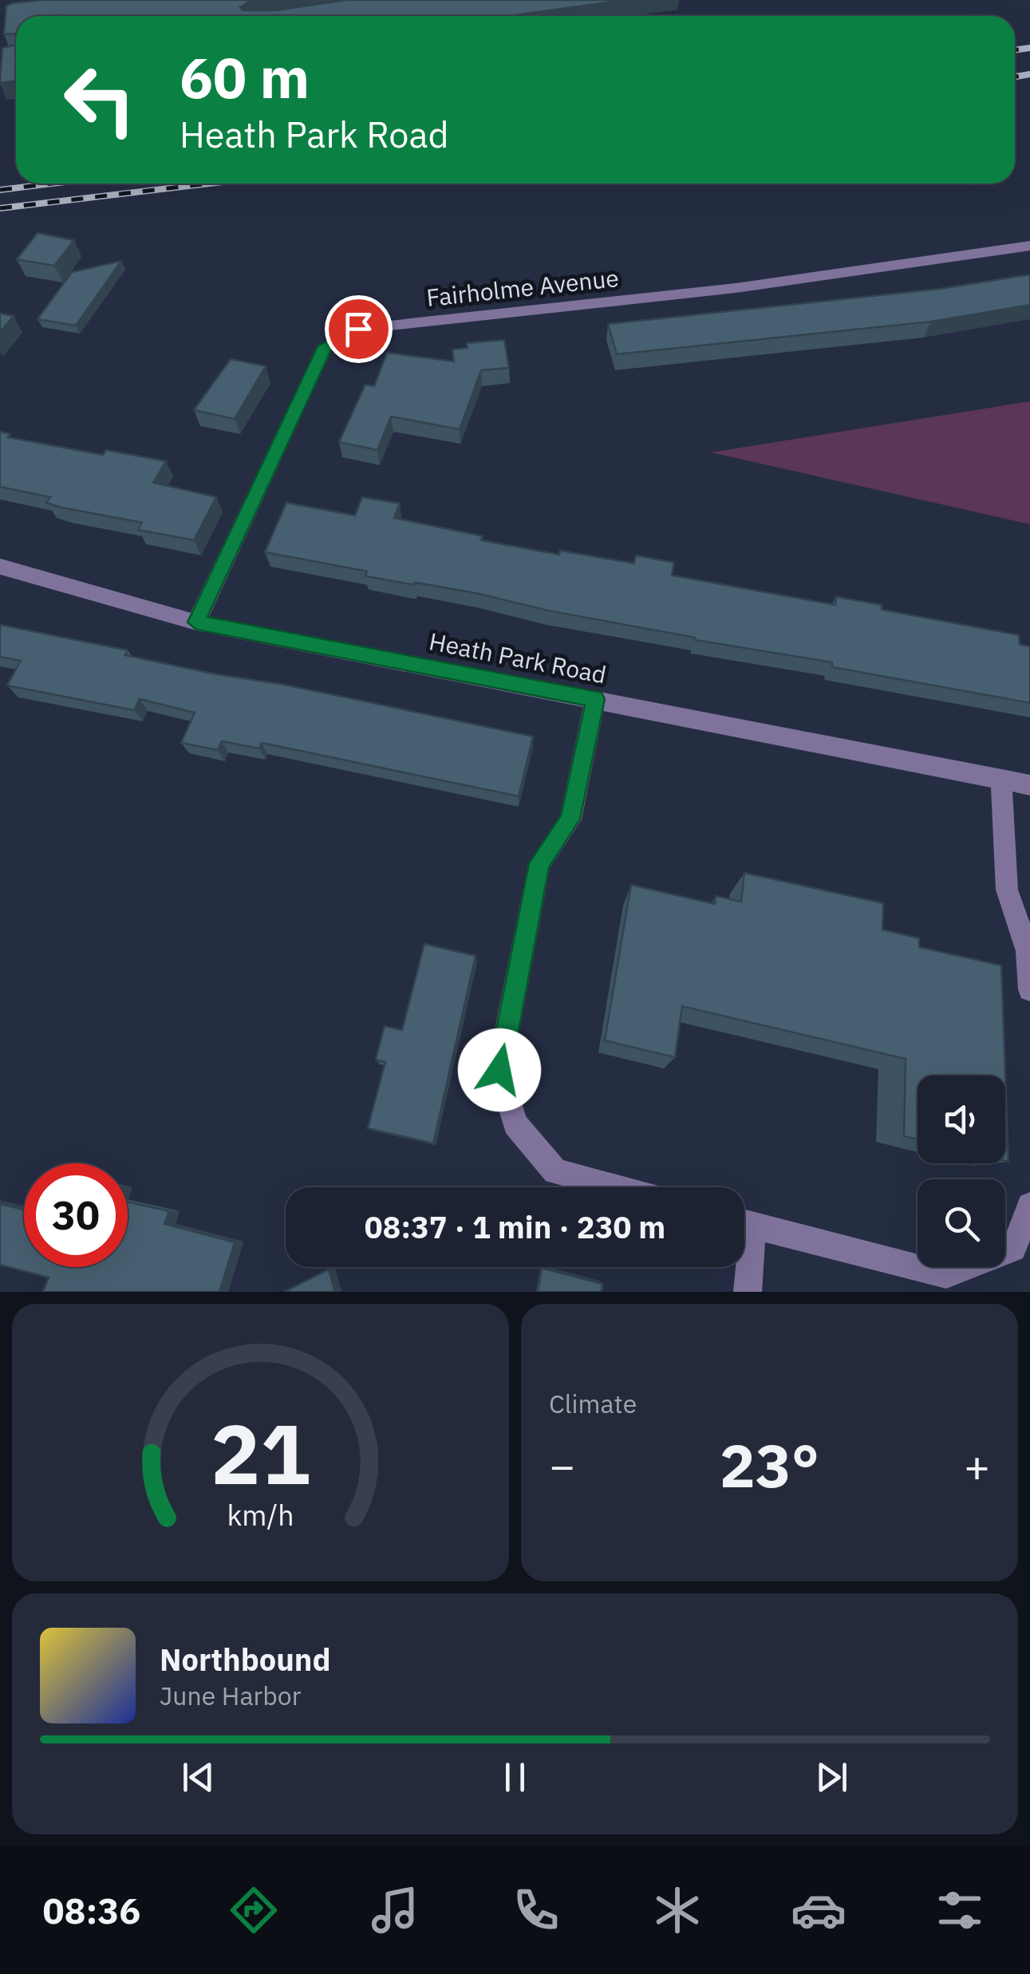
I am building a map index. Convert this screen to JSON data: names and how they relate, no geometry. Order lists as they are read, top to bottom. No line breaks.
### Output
{"streets":{"street":["Fairholme Avenue","Heath Park Road"]},"crossings":[["Fairholme Avenue","Heath Park Road"]],"page":{"turn":["60 m","Heath Park Road"],"limit":"30","trip":"08:37 · 1 min · 230 m","tile":"Climate","heat":["−","23°","+"],"song":["Northbound","June Harbor"],"tabs":"08:36","gauge":["21","km/h"]}}
